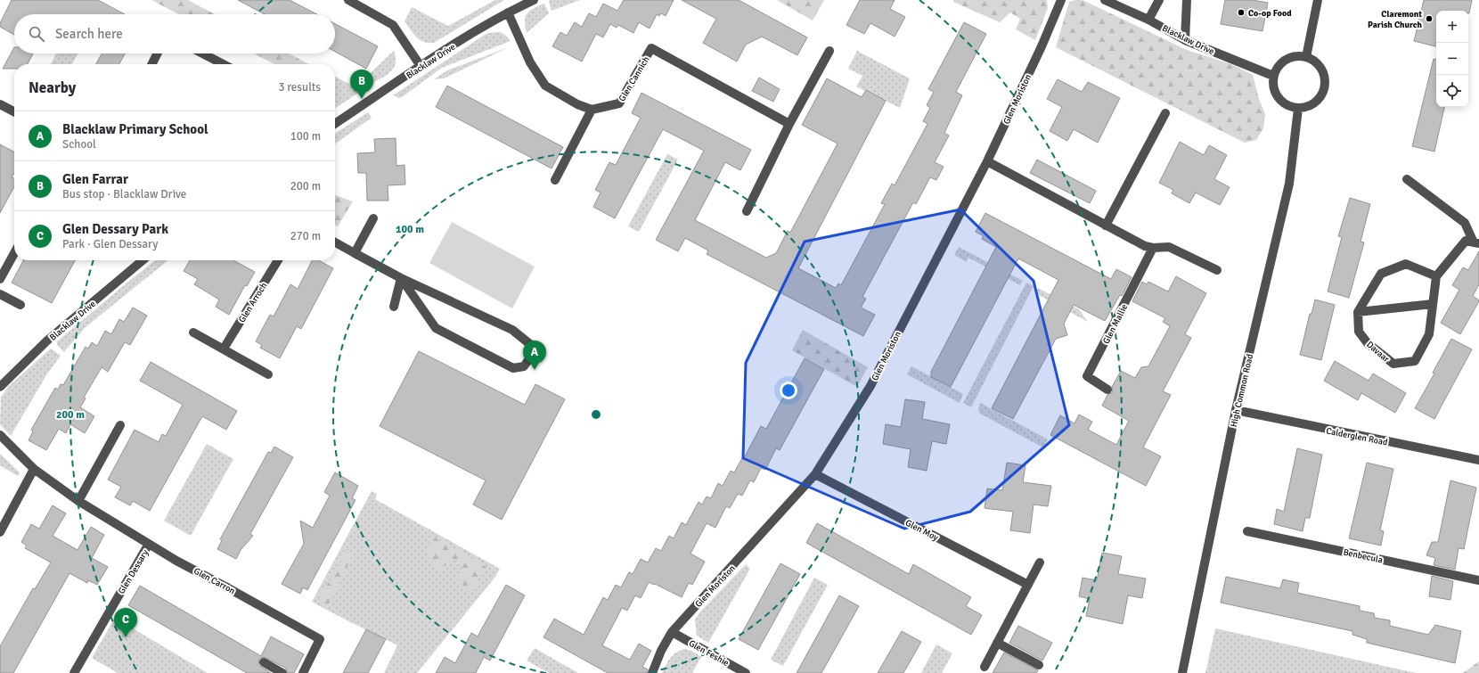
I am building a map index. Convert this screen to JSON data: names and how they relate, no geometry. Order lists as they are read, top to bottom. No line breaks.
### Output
{"streets":{"street":["Blacklaw Drive","Glen Cannich","Glen Moriston","Glen Arroch","Glen Mallie","Davaar","High Common Road","Calderglen Road","Glen Moy","Benbecula","Glen Dessary","Glen Carron","Glen Feshie"]},"crossings":[["Blacklaw Drive","High Common Road"],["Glen Moriston","Glen Moy"],["Glen Moriston","Glen Feshie"],["High Common Road","Calderglen Road"],["Glen Dessary","Glen Carron"]],"places":["Co-op Food","Claremont Parish Church"],"page":{"map_buttons":["+","−"],"search":"Search here","heading":["Nearby","3 results"],"pins":["B","A","C"],"list":[{"mark":"A","name":"Blacklaw Primary School","note":"School","value":"100 m"},{"mark":"B","name":"Glen Farrar","note":"Bus stop · Blacklaw Drive","value":"200 m"},{"mark":"C","name":"Glen Dessary Park","note":"Park · Glen Dessary","value":"270 m"}]},"rings":["100 m","200 m"]}
